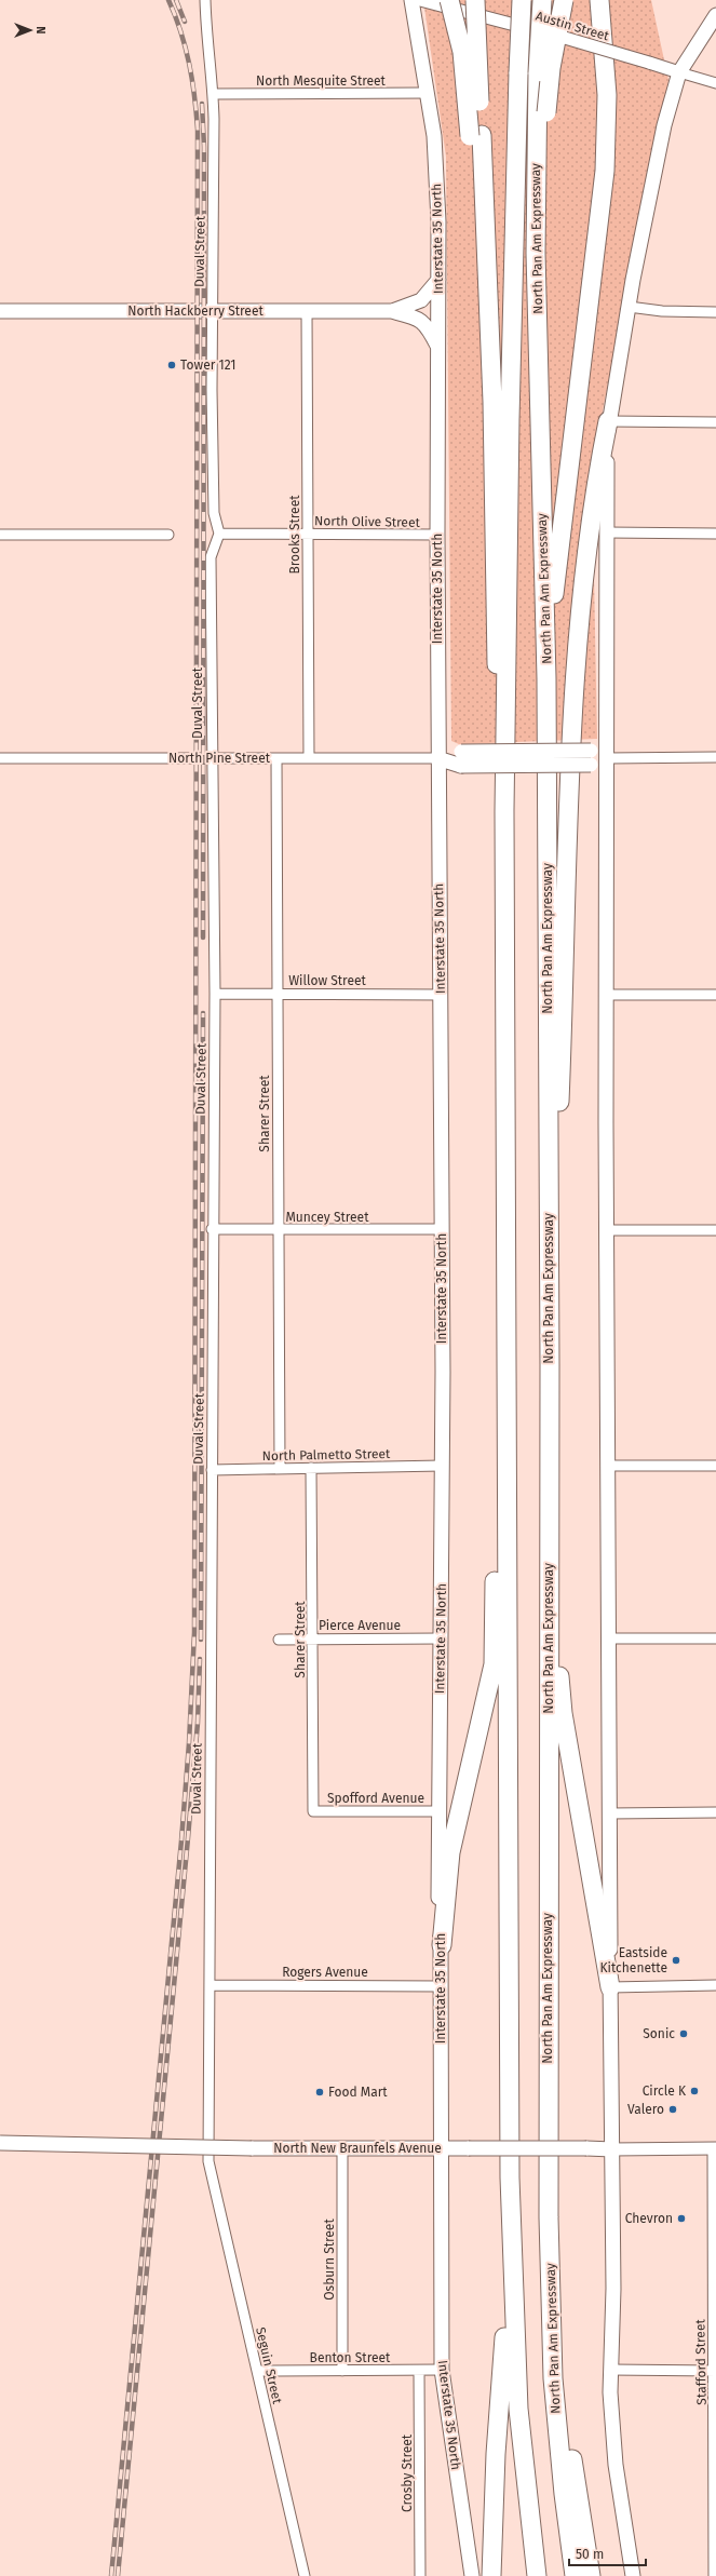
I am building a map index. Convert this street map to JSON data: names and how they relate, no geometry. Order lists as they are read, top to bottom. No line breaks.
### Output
{"streets":{"highway":["North Pan Am Expressway"],"main road":["Interstate 35 North","North Hackberry Street","North Pine Street","North New Braunfels Avenue"],"street":["Austin Street","North Mesquite Street","Duval Street","North Olive Street","Brooks Street","Willow Street","Sharer Street","Muncey Street","North Palmetto Street","Pierce Avenue","Spofford Avenue","Rogers Avenue","Osburn Street","Benton Street","Stafford Street","Seguin Street","Crosby Street"]},"crossings":[["North Mesquite Street","Interstate 35 North"],["North Mesquite Street","Duval Street"],["Interstate 35 North","North Hackberry Street"],["Interstate 35 North","North Olive Street"],["Interstate 35 North","North Pine Street"],["Interstate 35 North","Willow Street"],["Interstate 35 North","Muncey Street"],["Interstate 35 North","North Palmetto Street"],["Interstate 35 North","Pierce Avenue"],["Interstate 35 North","Spofford Avenue"],["Interstate 35 North","Rogers Avenue"],["Interstate 35 North","North New Braunfels Avenue"],["Interstate 35 North","Benton Street"],["Duval Street","North Hackberry Street"],["Duval Street","North Olive Street"],["Duval Street","North Pine Street"],["Duval Street","Willow Street"],["Duval Street","Muncey Street"],["Duval Street","North Palmetto Street"],["Duval Street","Rogers Avenue"],["Duval Street","Seguin Street"],["North Hackberry Street","Brooks Street"],["North Olive Street","Brooks Street"],["Brooks Street","North Pine Street"],["North Pine Street","Sharer Street"],["Willow Street","Sharer Street"],["Sharer Street","Muncey Street"],["Sharer Street","North Palmetto Street"],["Sharer Street","Pierce Avenue"],["Sharer Street","Spofford Avenue"],["North New Braunfels Avenue","Osburn Street"],["North New Braunfels Avenue","Stafford Street"],["Osburn Street","Benton Street"],["Benton Street","Seguin Street"],["Benton Street","Crosby Street"]],"places":["Tower 121","Eastside Kitchenette","Sonic","Circle K","Food Mart","Valero","Chevron"],"scale_bar":"50 m","north":"right"}
